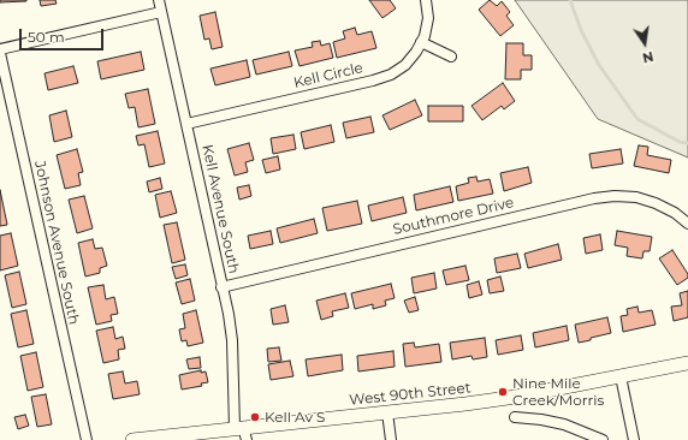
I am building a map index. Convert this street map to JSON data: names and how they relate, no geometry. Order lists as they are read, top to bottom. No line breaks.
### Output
{"streets":{"street":["Kell Circle","Kell Avenue South","Southmore Drive","Johnson Avenue South","West 90th Street"]},"crossings":[["Kell Circle","Kell Avenue South"],["Kell Avenue South","Southmore Drive"],["Kell Avenue South","West 90th Street"]],"places":["Nine Mile Creek/Morris","Kell Av S"],"scale_bar":"50 m","north":"bottom"}
